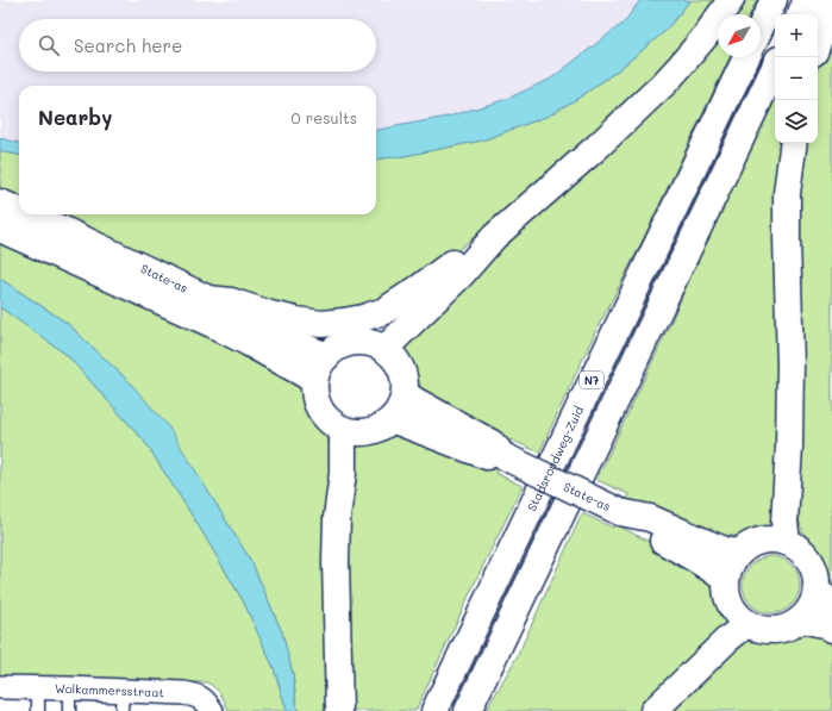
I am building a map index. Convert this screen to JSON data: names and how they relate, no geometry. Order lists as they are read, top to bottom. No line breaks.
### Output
{"streets":{"main road":["State-as","N7","Stadsrondweg-Zuid"],"street":["Wolkammersstraat"]},"north":"bottom left","page":{"map_buttons":["+","−"],"search":"Search here","heading":["Nearby","0 results"]}}
